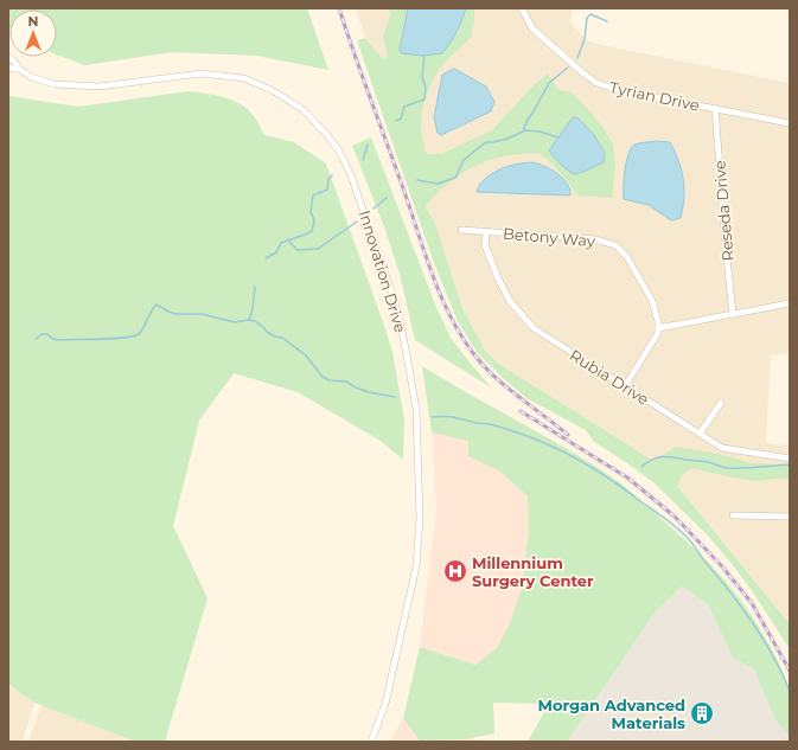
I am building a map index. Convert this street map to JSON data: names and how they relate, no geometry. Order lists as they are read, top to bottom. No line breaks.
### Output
{"streets":{"street":["Tyrian Drive","Reseda Drive","Betony Way","Innovation Drive","Rubia Drive"]},"crossings":[["Tyrian Drive","Reseda Drive"],["Betony Way","Rubia Drive"]],"places":{"hospital":["Millennium Surgery Center"],"building":["Morgan Advanced Materials"]},"north":"top"}
